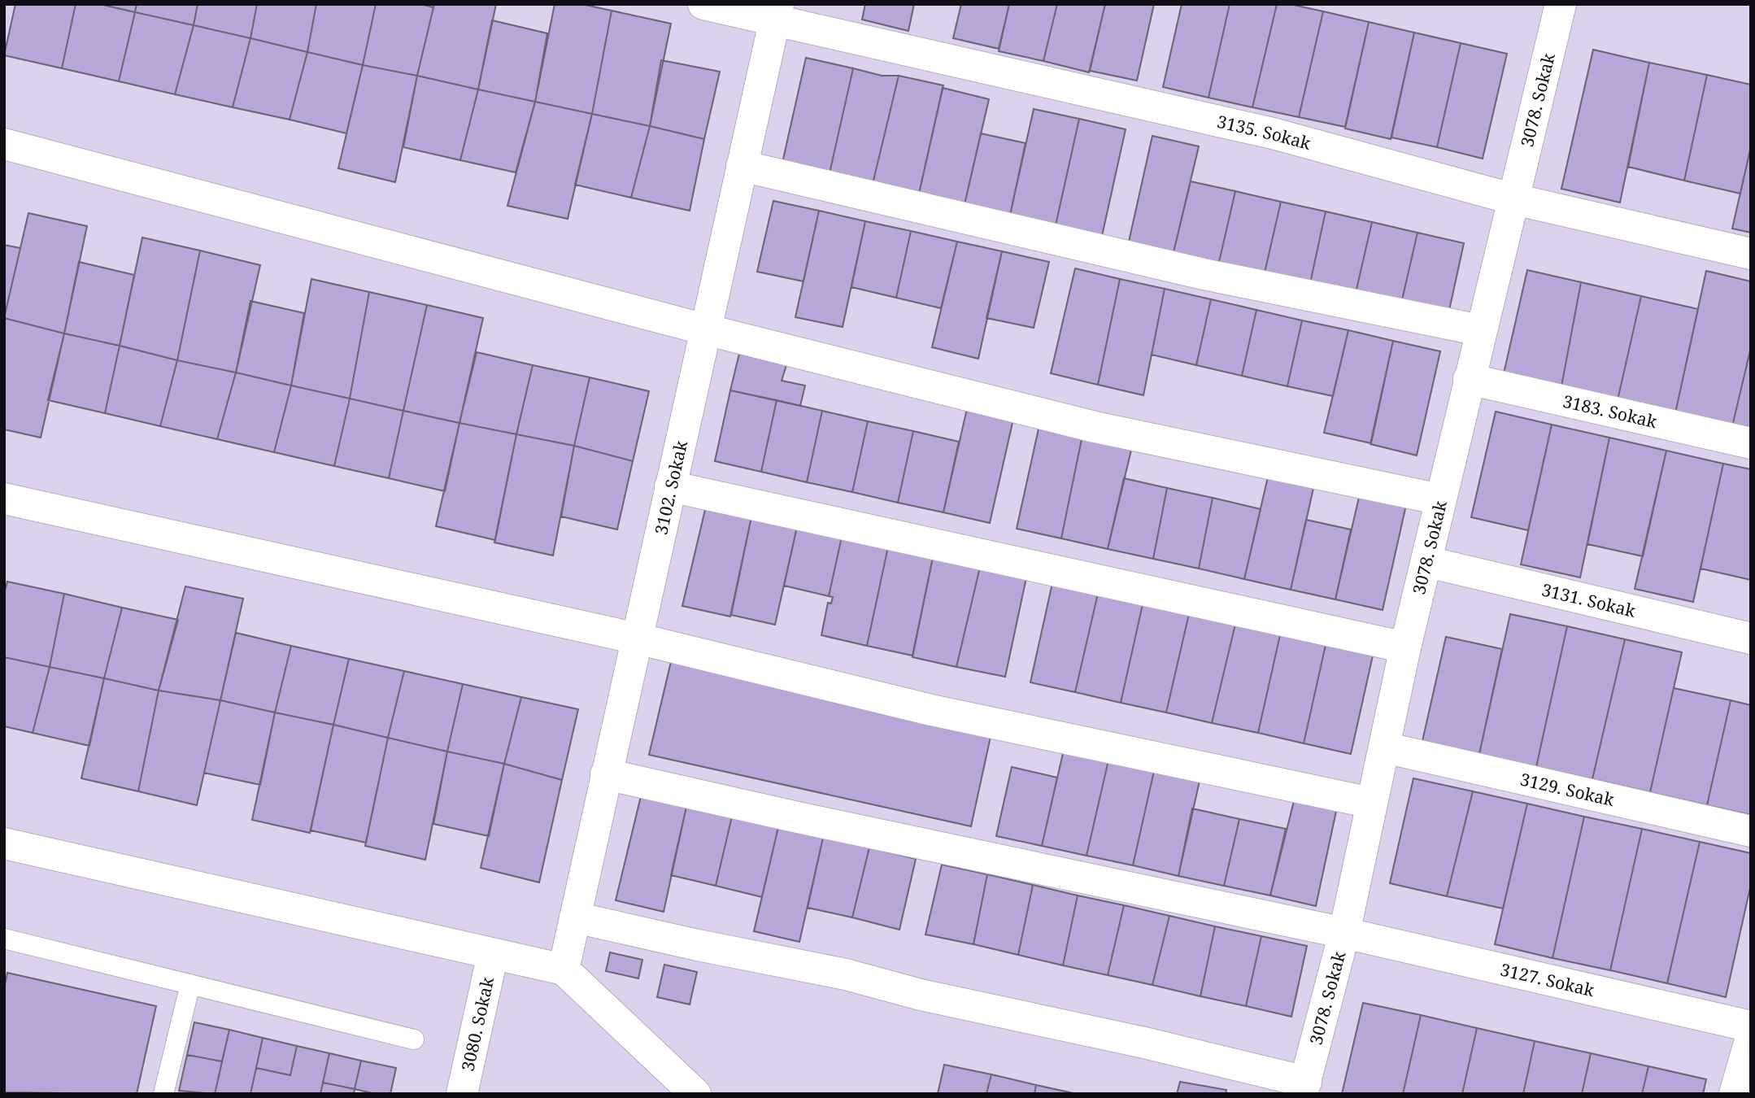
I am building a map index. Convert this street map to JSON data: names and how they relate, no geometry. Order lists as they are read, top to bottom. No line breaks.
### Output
{"streets":{"street":["3078. Sokak","3135. Sokak","3183. Sokak","3102. Sokak","3131. Sokak","3129. Sokak","3127. Sokak","3080. Sokak"]},"crossings":[["3078. Sokak","3135. Sokak"],["3078. Sokak","3183. Sokak"],["3078. Sokak","3131. Sokak"],["3078. Sokak","3129. Sokak"],["3078. Sokak","3127. Sokak"],["3135. Sokak","3102. Sokak"],["3102. Sokak","3127. Sokak"]]}
